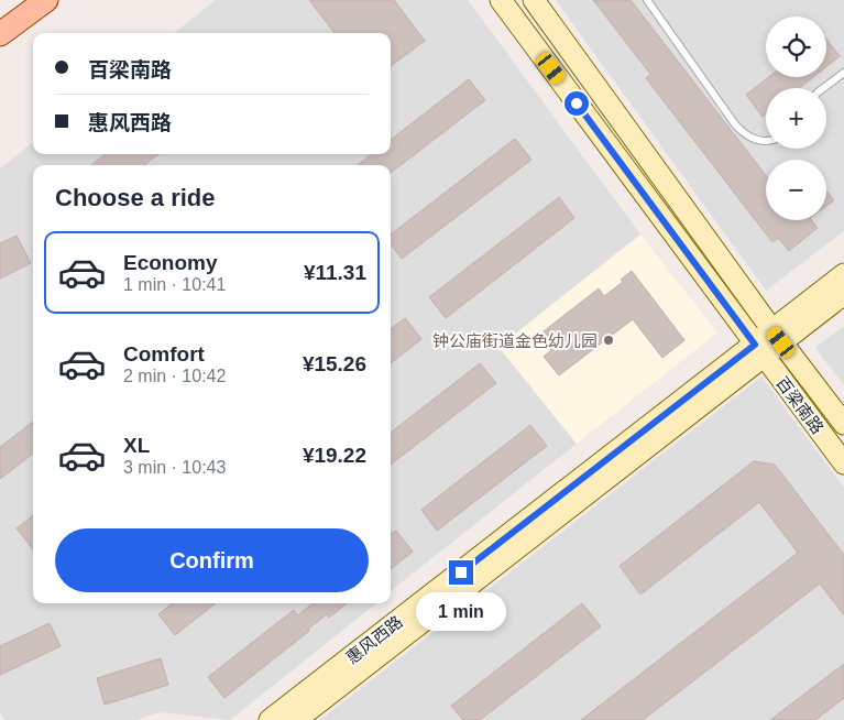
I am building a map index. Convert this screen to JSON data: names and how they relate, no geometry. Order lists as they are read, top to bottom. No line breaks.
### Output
{"streets":{"street":["百梁南路","惠风西路"]},"crossings":[["百梁南路","惠风西路"]],"places":["钟公庙街道金色幼儿园"],"page":{"map_buttons":["+","−"],"banner":["百梁南路","惠风西路"],"heading":"Choose a ride","list":[{"name":"Economy","note":"1 min · 10:41","value":"¥11.31"},{"name":"Comfort","note":"2 min · 10:42","value":"¥15.26"},{"name":"XL","note":"3 min · 10:43","value":"¥19.22"}],"buttons":"Confirm","bubble":"1 min"}}
